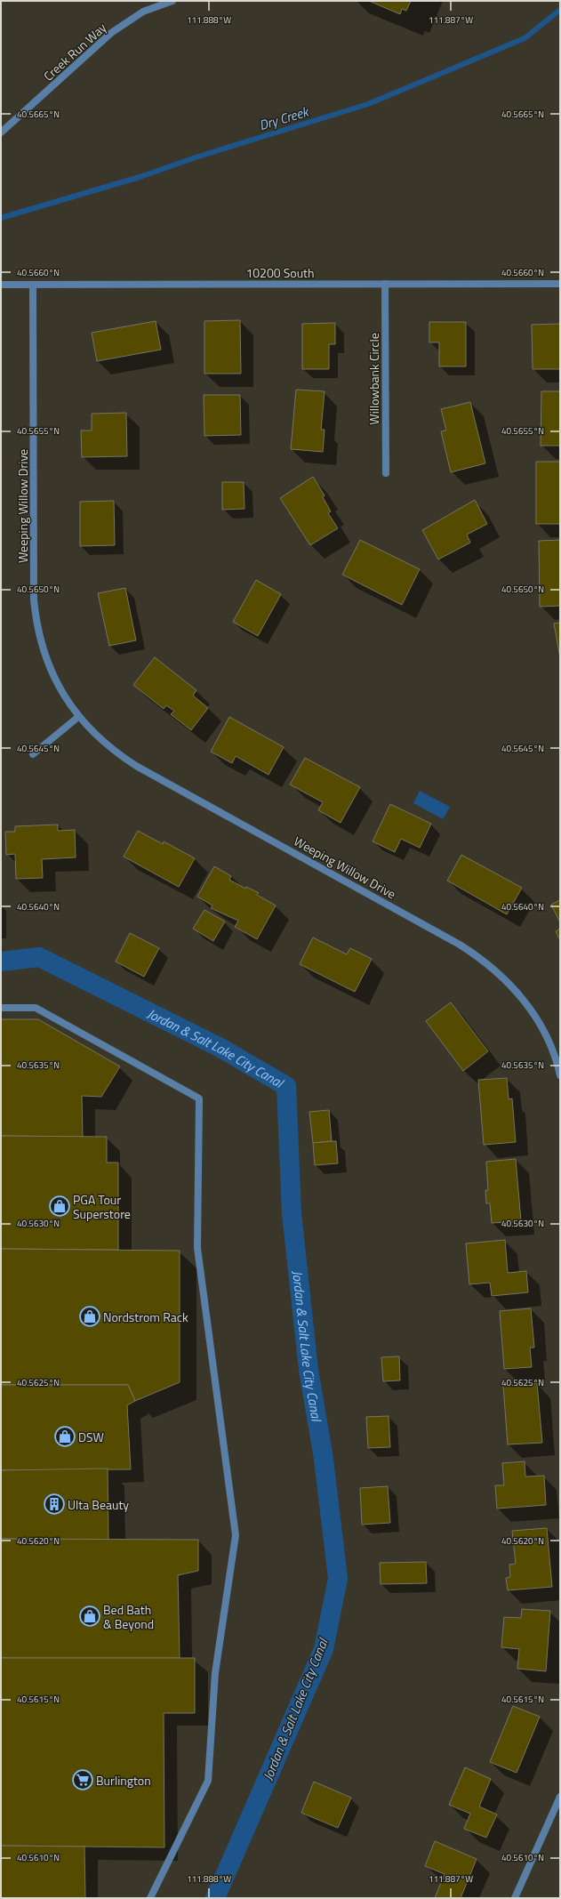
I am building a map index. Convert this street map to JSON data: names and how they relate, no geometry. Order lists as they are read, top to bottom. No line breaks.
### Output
{"streets":{"street":["Creek Run Way","10200 South","Willowbank Circle","Weeping Willow Drive"]},"crossings":[["10200 South","Willowbank Circle"],["10200 South","Weeping Willow Drive"]],"water":["Dry Creek","Jordan & Salt Lake City Canal"],"places":{"shop":["PGA Tour Superstore","Nordstrom Rack","DSW","Bed Bath & Beyond"],"building":["Ulta Beauty"],"supermarket":["Burlington"]},"coordinates":["111.888°W","111.887°W","40.5665°N","40.5660°N","40.5655°N","40.5650°N","40.5645°N","40.5640°N","40.5635°N","40.5630°N","40.5625°N","40.5620°N","40.5615°N","40.5610°N"]}
